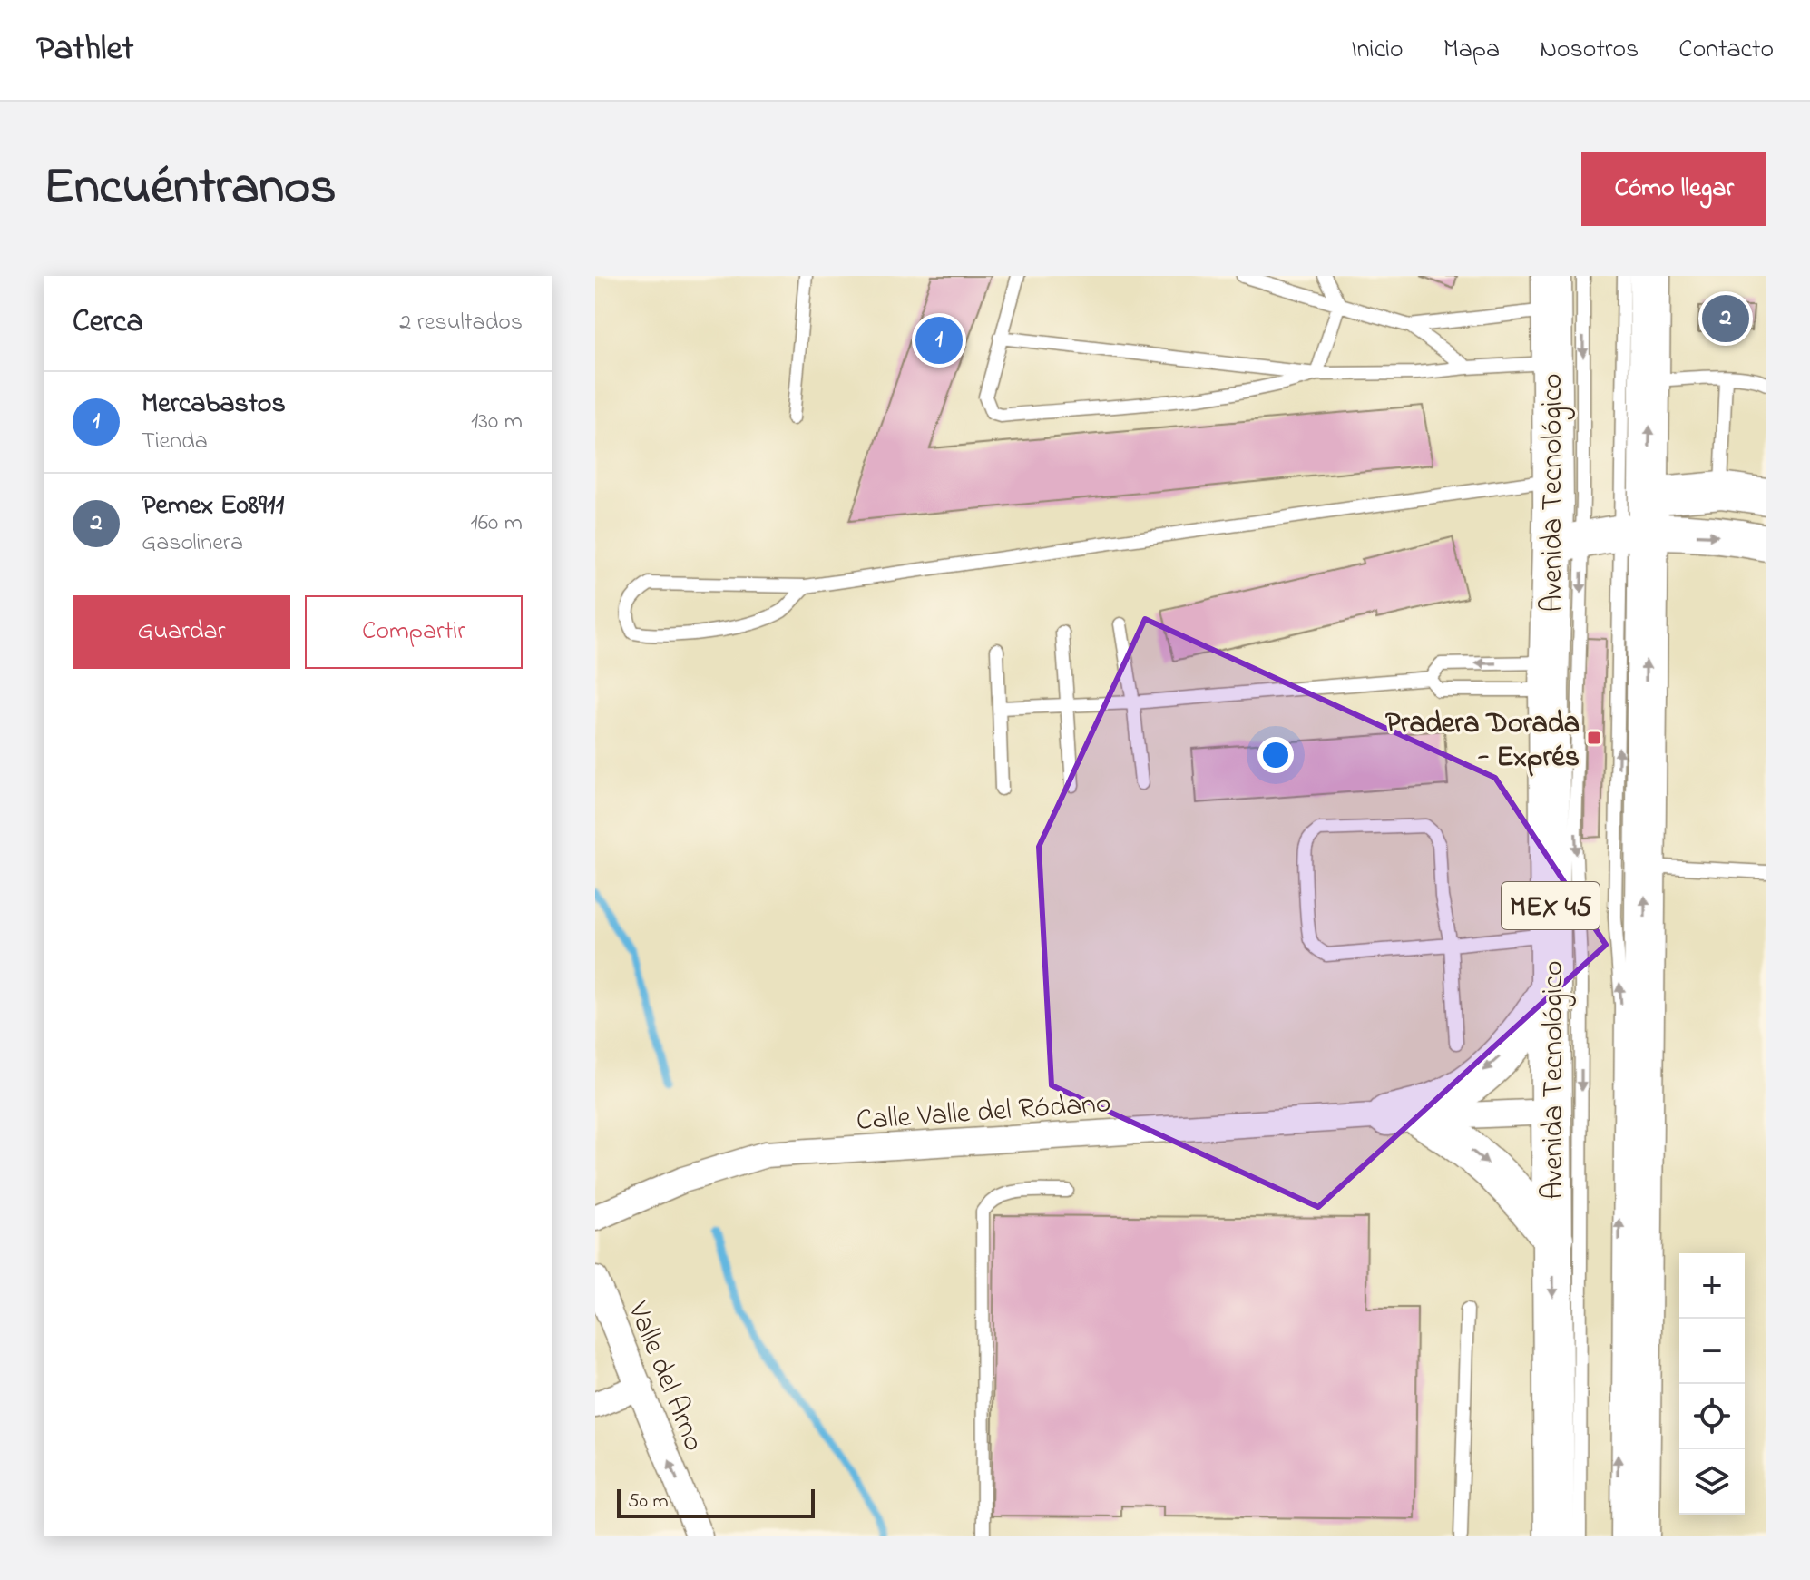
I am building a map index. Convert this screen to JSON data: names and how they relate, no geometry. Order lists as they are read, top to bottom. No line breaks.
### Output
{"streets":{"main road":["Avenida Tecnológico","MEX 45"],"street":["Calle Valle del Ródano","Valle del Arno"]},"crossings":[["Avenida Tecnológico","Calle Valle del Ródano"]],"one_way":["Valle del Arno"],"places":{"transit":["Pradera Dorada - Exprés"]},"scale_bar":"50 m","page":{"header":"Pathlet","nav":["Inicio","Mapa","Nosotros","Contacto"],"title":"Encuéntranos","buttons":["Cómo llegar",["Guardar","Compartir"]],"heading":["Cerca","2 resultados"],"pins":["2","1"],"list":[{"mark":"1","name":"Mercabastos","note":"Tienda","value":"130 m"},{"mark":"2","name":"Pemex E08911","note":"Gasolinera","value":"160 m"}],"map_buttons":["+","−"],"scale":"50 m"}}
